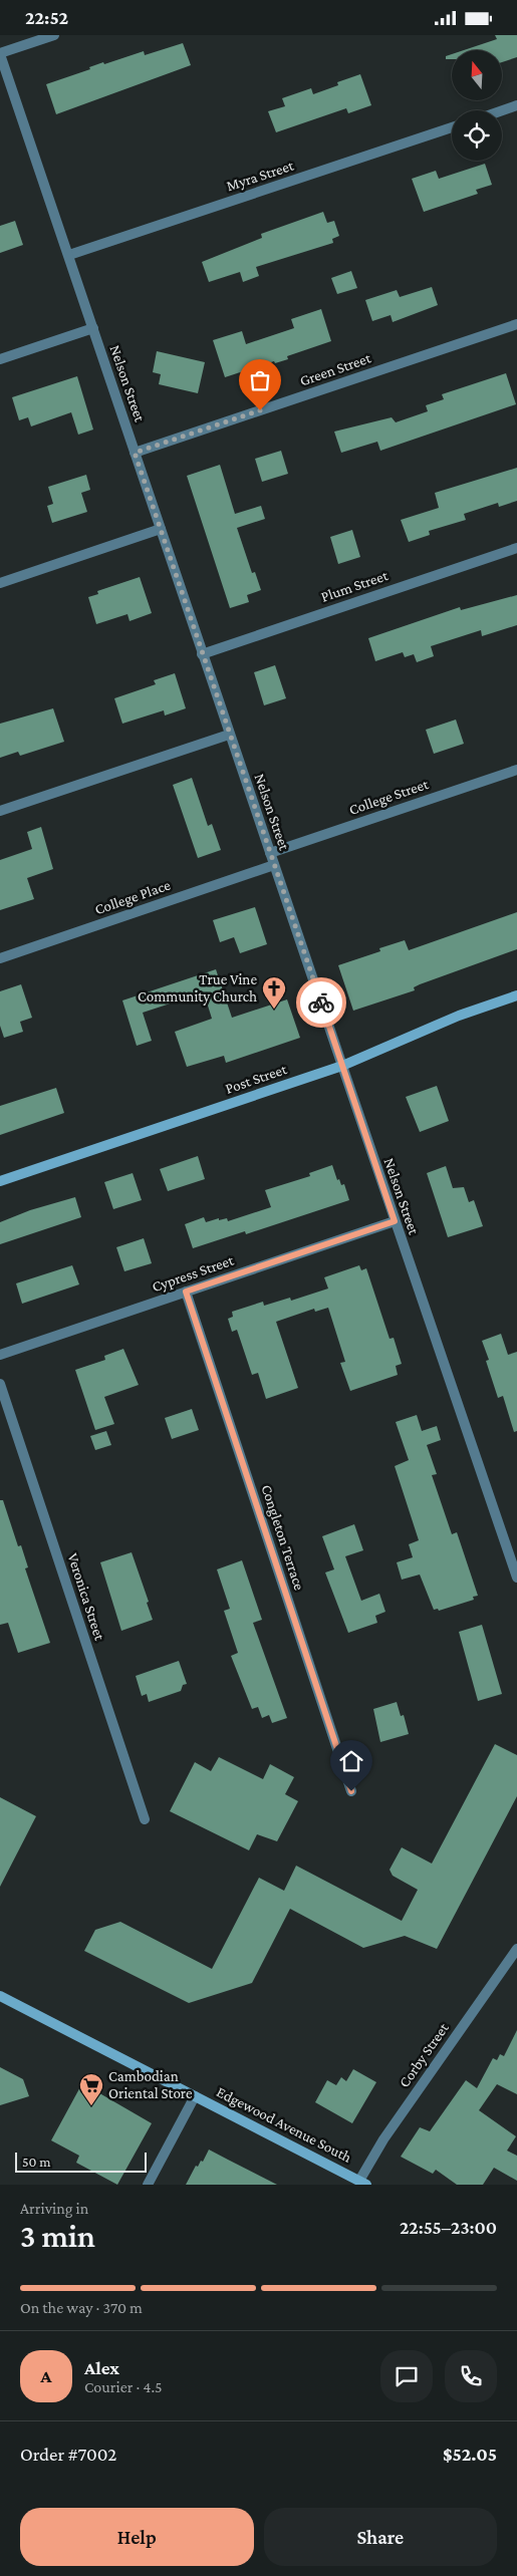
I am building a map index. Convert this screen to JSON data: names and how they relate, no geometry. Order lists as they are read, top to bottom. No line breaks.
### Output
{"streets":{"main road":["Post Street","Edgewood Avenue South"],"street":["Myra Street","Green Street","Nelson Street","Plum Street","College Street","College Place","Cypress Street","Congleton Terrace","Veronica Street","Corby Street"]},"crossings":[["Myra Street","Nelson Street"],["Green Street","Nelson Street"],["Nelson Street","Plum Street"],["Nelson Street","College Street"],["Nelson Street","College Place"],["Nelson Street","Post Street"],["Nelson Street","Cypress Street"],["Cypress Street","Congleton Terrace"],["Corby Street","Edgewood Avenue South"]],"places":{"church":["True Vine Community Church"],"supermarket":["Cambodian Oriental Store"]},"scale_bar":"50 m","north":"top","page":{"status":"22:52","scale":"50 m","heading":["3 min","Arriving in","22:55–23:00"],"panel":["Alex","Courier · 4.5","Order #7002","$52.05"],"bar":"On the way · 370 m","round":"A","buttons":["Help","Share"]}}
